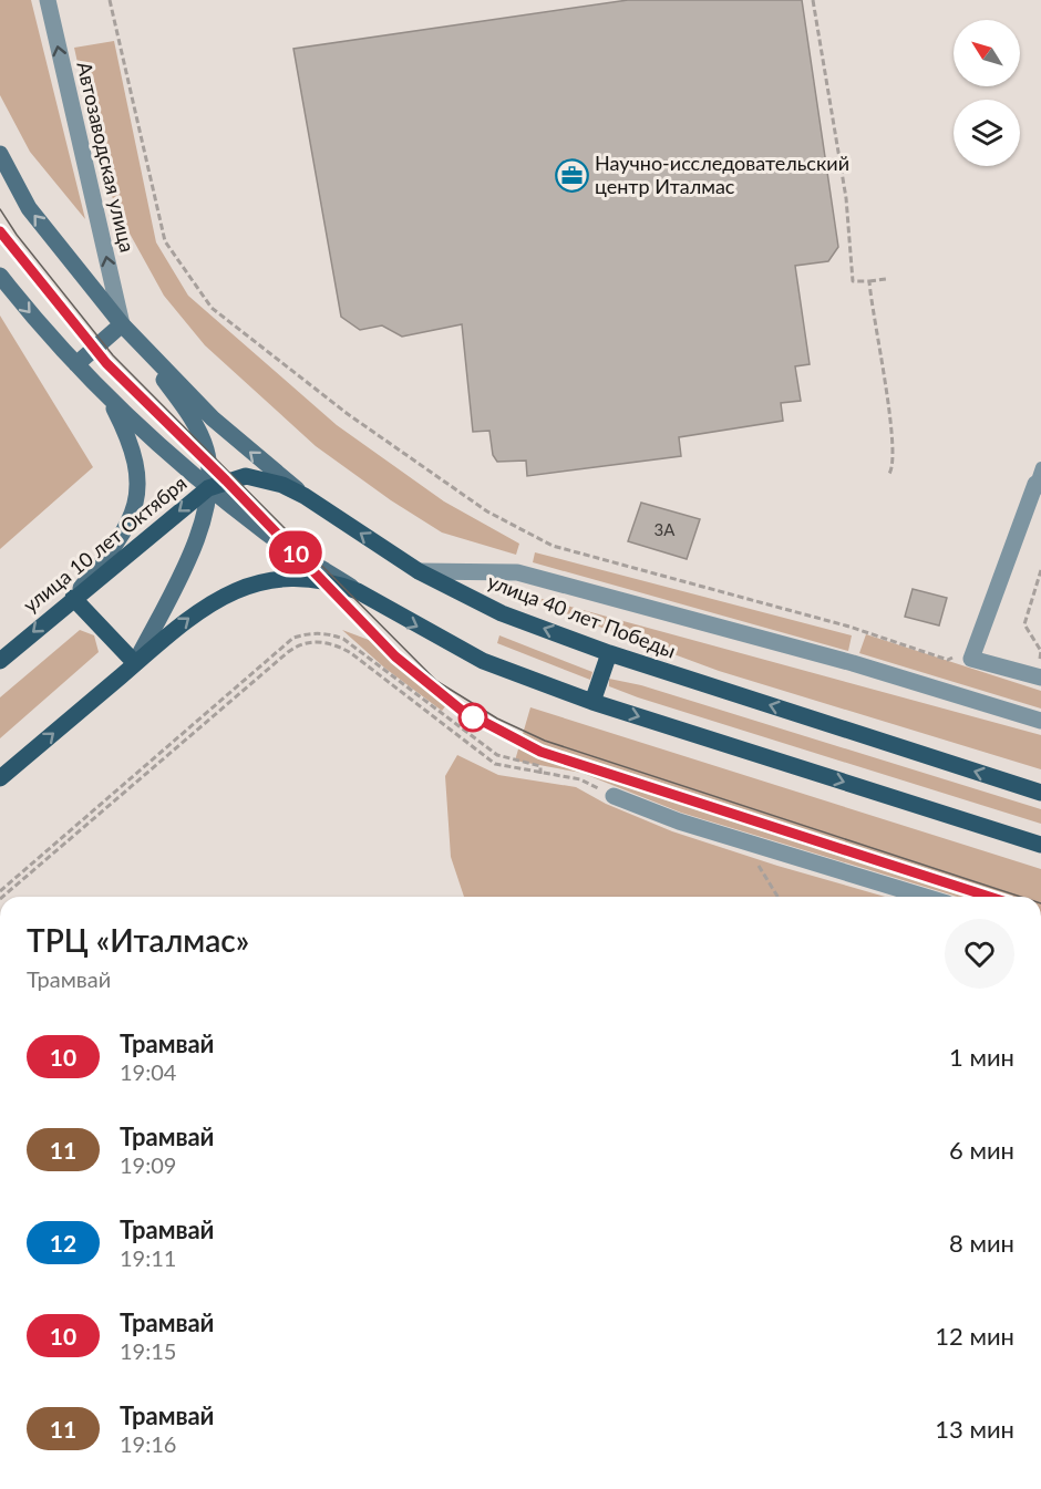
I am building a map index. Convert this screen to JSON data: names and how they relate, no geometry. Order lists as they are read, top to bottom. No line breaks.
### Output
{"streets":{"main road":["улица 10 лет Октября","улица 40 лет Победы"],"street":["Автозаводская улица"]},"crossings":[["улица 10 лет Октября","улица 40 лет Победы"]],"one_way":["Автозаводская улица"],"places":{"office":["Научно-исследовательский центр Италмас"]},"lines":["tram line 10"],"house_numbers":["3А"],"north":"top left","page":{"on_map":"10","heading":["ТРЦ «Италмас»","Трамвай"],"list":[{"mark":"10","name":"Трамвай","note":"19:04","value":"1 мин"},{"mark":"11","name":"Трамвай","note":"19:09","value":"6 мин"},{"mark":"12","name":"Трамвай","note":"19:11","value":"8 мин"},{"mark":"10","name":"Трамвай","note":"19:15","value":"12 мин"},{"mark":"11","name":"Трамвай","note":"19:16","value":"13 мин"}]}}
